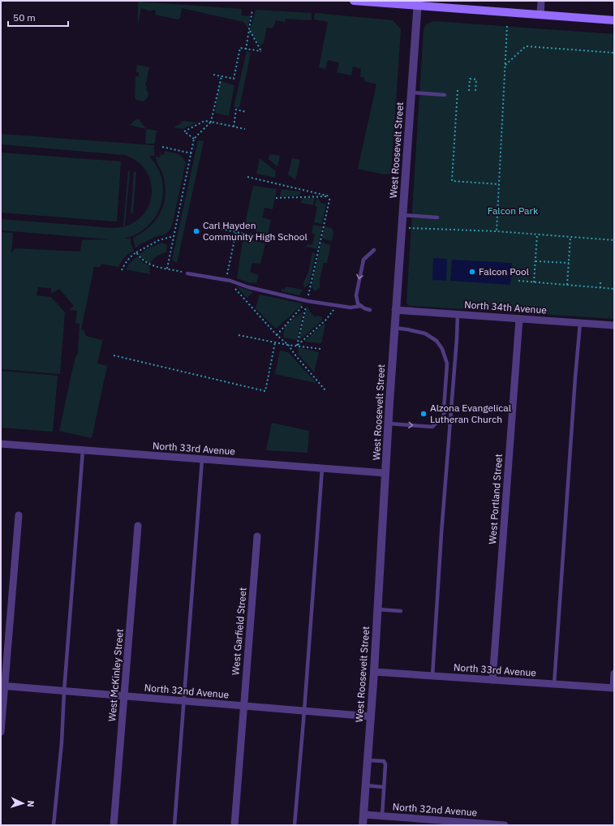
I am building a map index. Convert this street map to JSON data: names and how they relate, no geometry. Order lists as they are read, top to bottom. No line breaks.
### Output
{"streets":{"street":["West Roosevelt Street","North 34th Avenue","North 33rd Avenue","West Portland Street","West Garfield Street","West McKinley Street","North 32nd Avenue"]},"crossings":[["West Roosevelt Street","North 34th Avenue"],["West Roosevelt Street","North 33rd Avenue"],["West Roosevelt Street","North 32nd Avenue"],["North 34th Avenue","West Portland Street"],["North 33rd Avenue","West Portland Street"],["West Garfield Street","North 32nd Avenue"],["West McKinley Street","North 32nd Avenue"]],"parks":["Falcon Park"],"places":["Carl Hayden Community High School","Falcon Pool","Alzona Evangelical Lutheran Church"],"scale_bar":"50 m","north":"right"}
